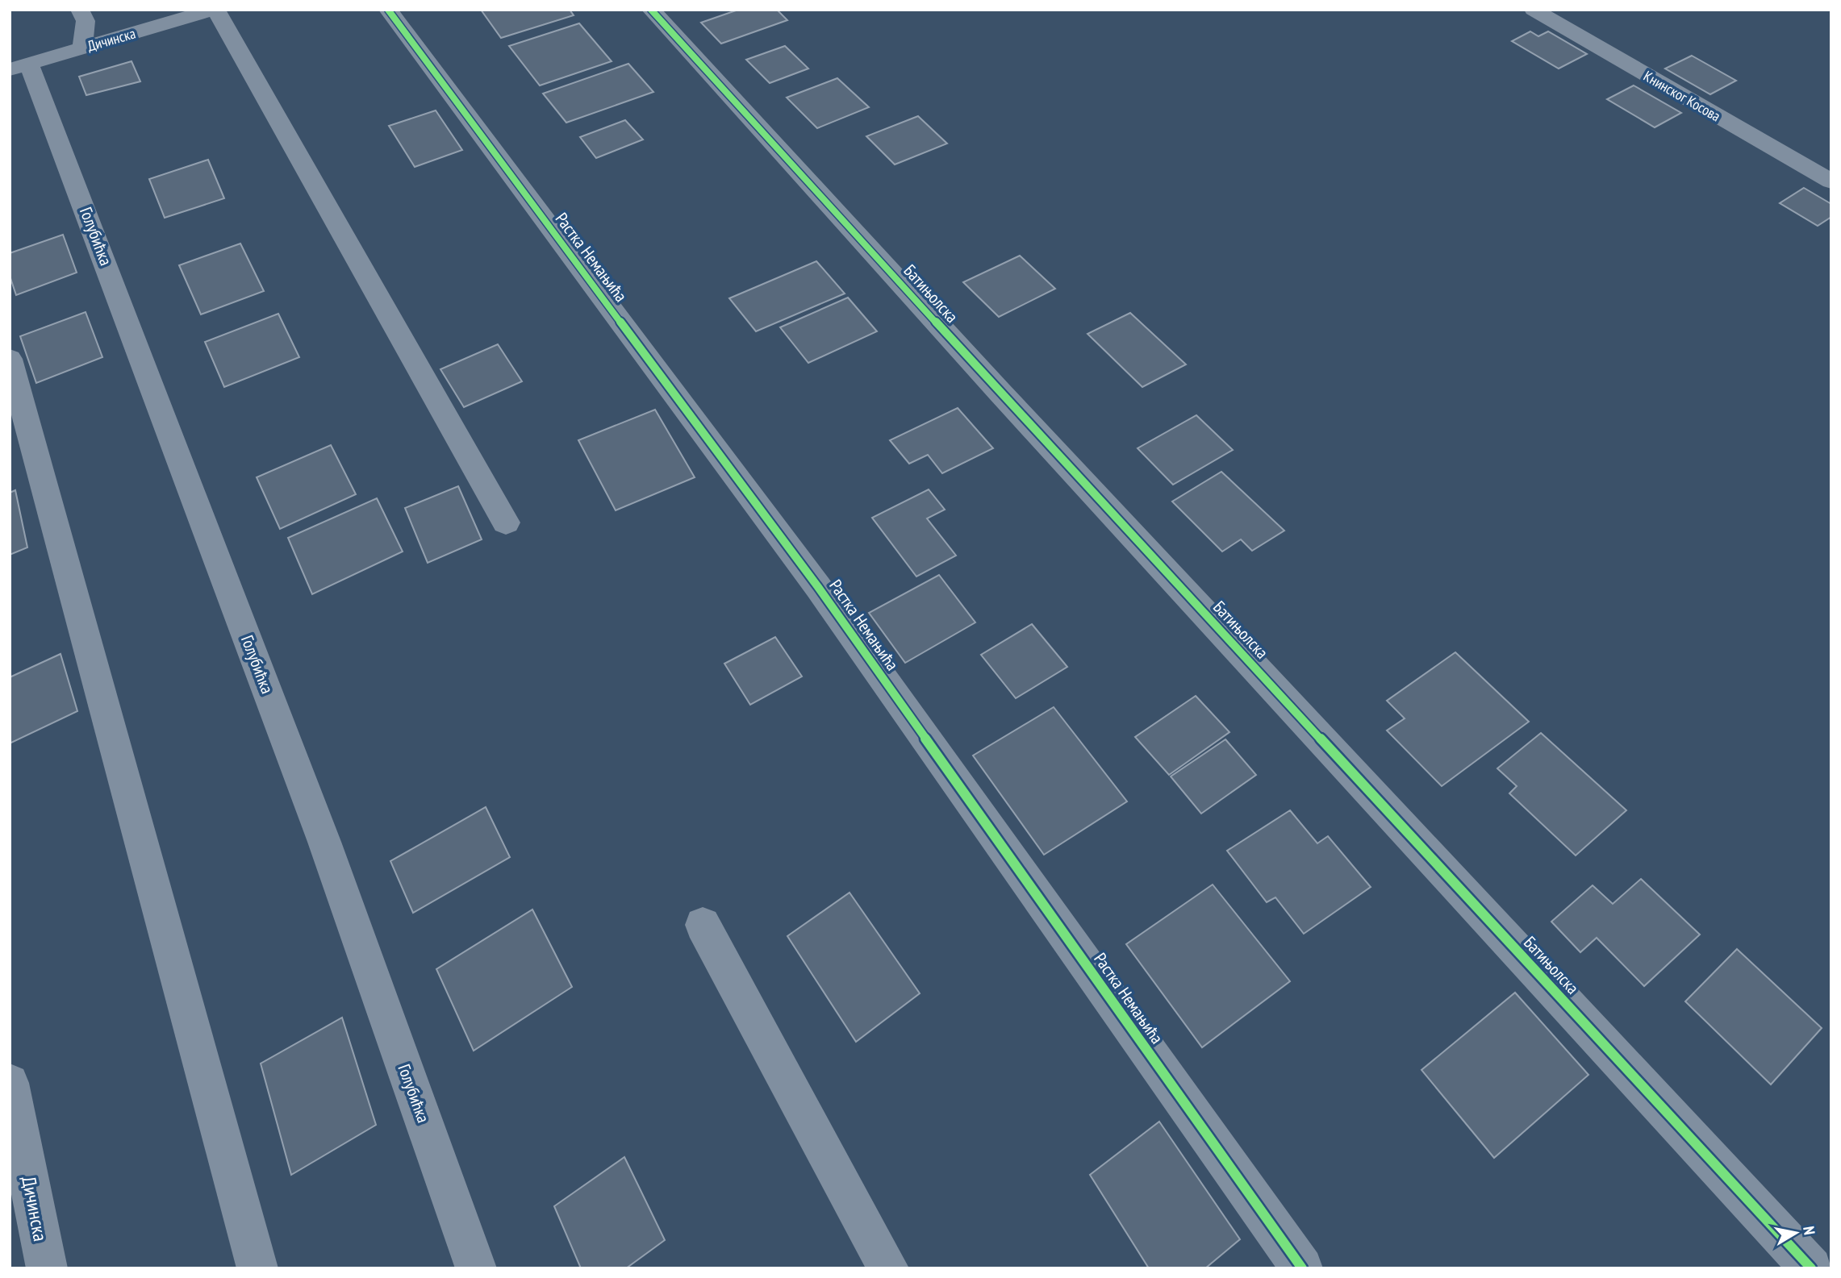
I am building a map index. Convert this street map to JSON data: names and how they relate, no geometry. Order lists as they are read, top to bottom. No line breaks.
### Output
{"streets":{"street":["Дичинска","Книнског Косова","Голубићка","Растка Немањића","Батињолска"]},"crossings":[["Дичинска","Голубићка"]],"north":"right"}
